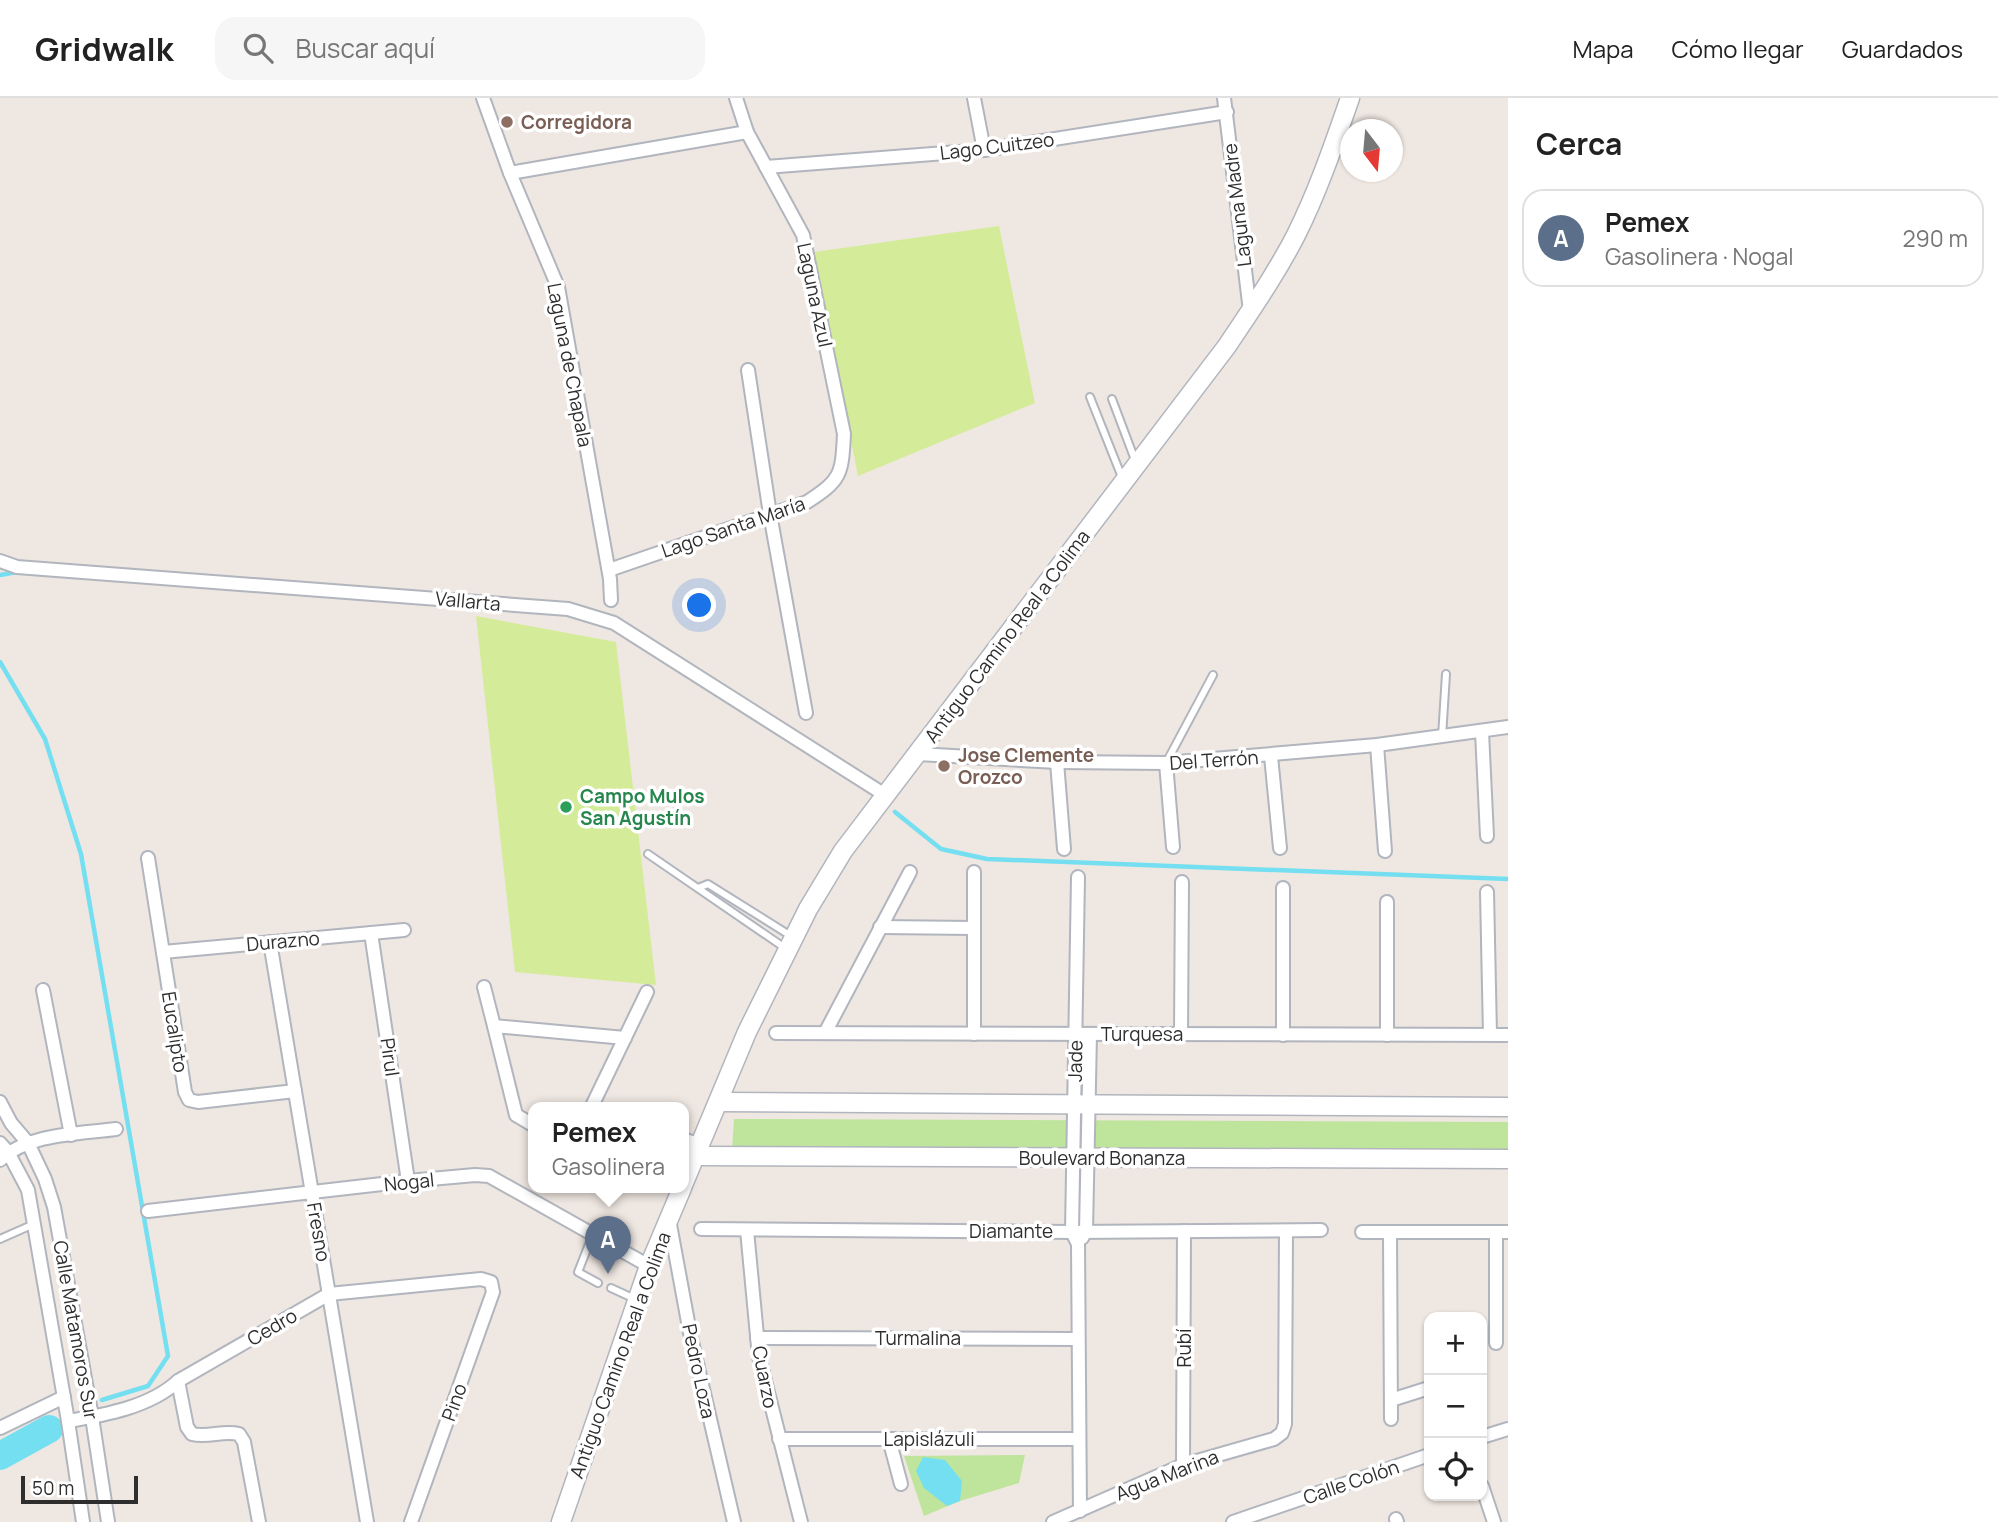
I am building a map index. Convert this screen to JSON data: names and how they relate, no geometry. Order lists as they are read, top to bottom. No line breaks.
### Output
{"streets":{"main road":["Antiguo Camino Real a Colima","Boulevard Bonanza"],"street":["Lago Cuitzeo","Laguna Madre","Laguna Azul","Laguna de Chapala","Lago Santa María","Vallarta","Del Terrón","Durazno","Eucalipto","Turquesa","Pirul","Jade","Nogal","Diamante","Fresno","Cedro","Calle Matamoros Sur","Turmalina","Rubí","Pedro Loza","Cuarzo","Pino","Lapislázuli","Agua Marina","Calle Colón"]},"crossings":[["Lago Cuitzeo","Laguna Madre"],["Lago Cuitzeo","Laguna Azul"],["Laguna Madre","Antiguo Camino Real a Colima"],["Laguna Azul","Lago Santa María"],["Laguna de Chapala","Lago Santa María"],["Vallarta","Antiguo Camino Real a Colima"],["Antiguo Camino Real a Colima","Del Terrón"],["Antiguo Camino Real a Colima","Boulevard Bonanza"],["Antiguo Camino Real a Colima","Nogal"],["Antiguo Camino Real a Colima","Pedro Loza"],["Durazno","Eucalipto"],["Durazno","Pirul"],["Durazno","Fresno"],["Eucalipto","Fresno"],["Turquesa","Jade"],["Pirul","Nogal"],["Jade","Boulevard Bonanza"],["Jade","Diamante"],["Jade","Turmalina"],["Jade","Lapislázuli"],["Jade","Agua Marina"],["Nogal","Fresno"],["Diamante","Rubí"],["Diamante","Cuarzo"],["Diamante","Agua Marina"],["Fresno","Cedro"],["Cedro","Calle Matamoros Sur"],["Cedro","Pino"],["Turmalina","Cuarzo"],["Rubí","Agua Marina"],["Cuarzo","Lapislázuli"]],"places":["Corregidora","Jose Clemente Orozco","Campo Mulos San Agustín"],"scale_bar":"50 m","north":"bottom","page":{"header":"Gridwalk","search":"Buscar aquí","nav":["Mapa","Cómo llegar","Guardados"],"heading":"Cerca","list":[{"mark":"A","name":"Pemex","note":"Gasolinera · Nogal","value":"290 m"}],"popup":["Pemex","Gasolinera"],"pins":"A","map_buttons":["+","−"],"scale":"50 m"}}
